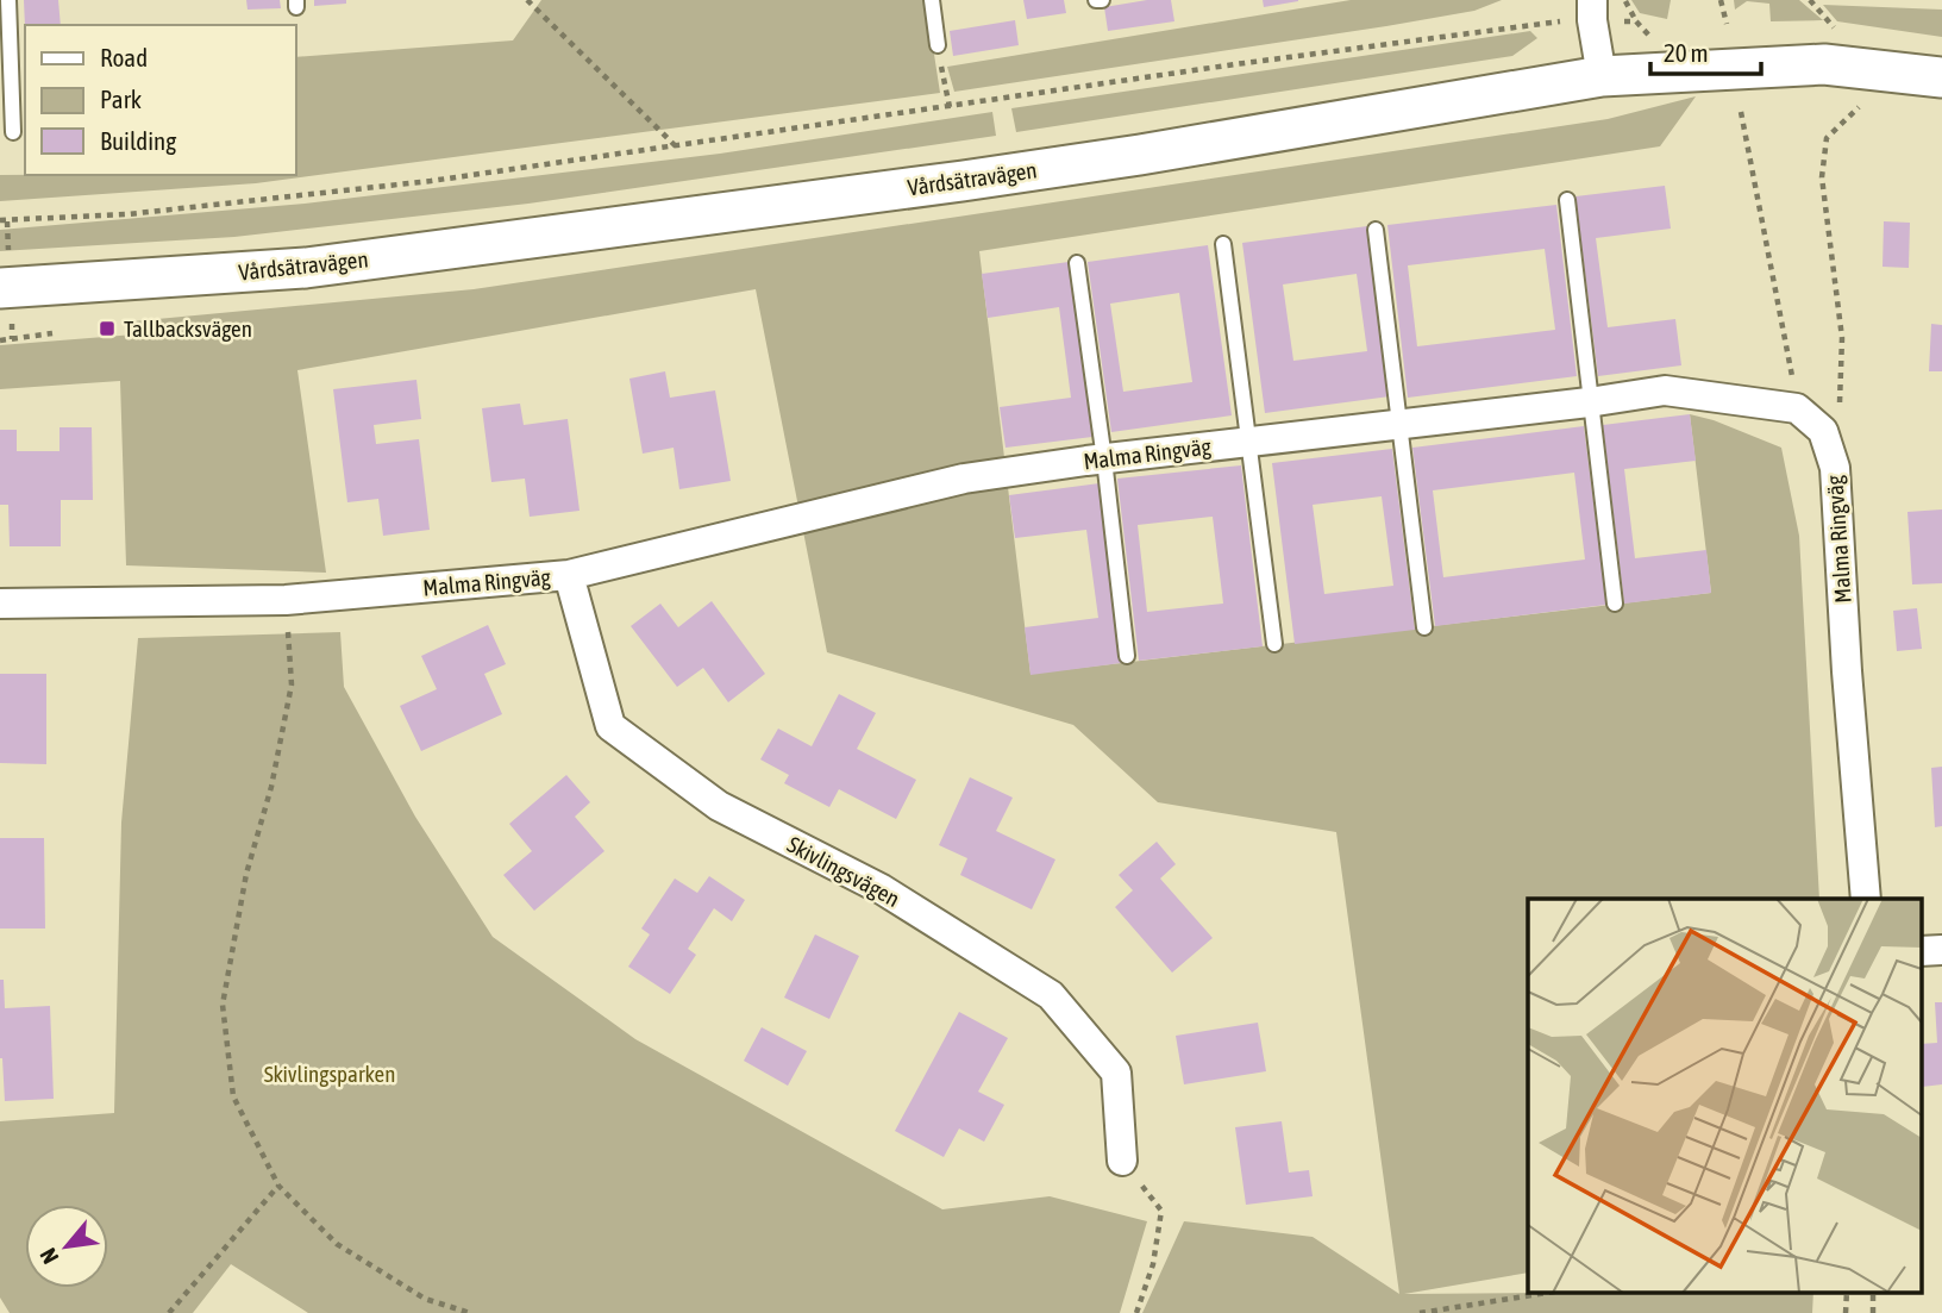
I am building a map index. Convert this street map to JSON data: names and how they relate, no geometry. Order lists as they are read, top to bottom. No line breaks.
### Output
{"streets":{"main road":["Vårdsätravägen"],"street":["Malma Ringväg","Skivlingsvägen"]},"crossings":[["Malma Ringväg","Skivlingsvägen"]],"parks":["Skivlingsparken"],"places":{"transit":["Tallbacksvägen"]},"legend":["Road","Park","Building"],"scale_bar":"20 m","north":"bottom left"}
